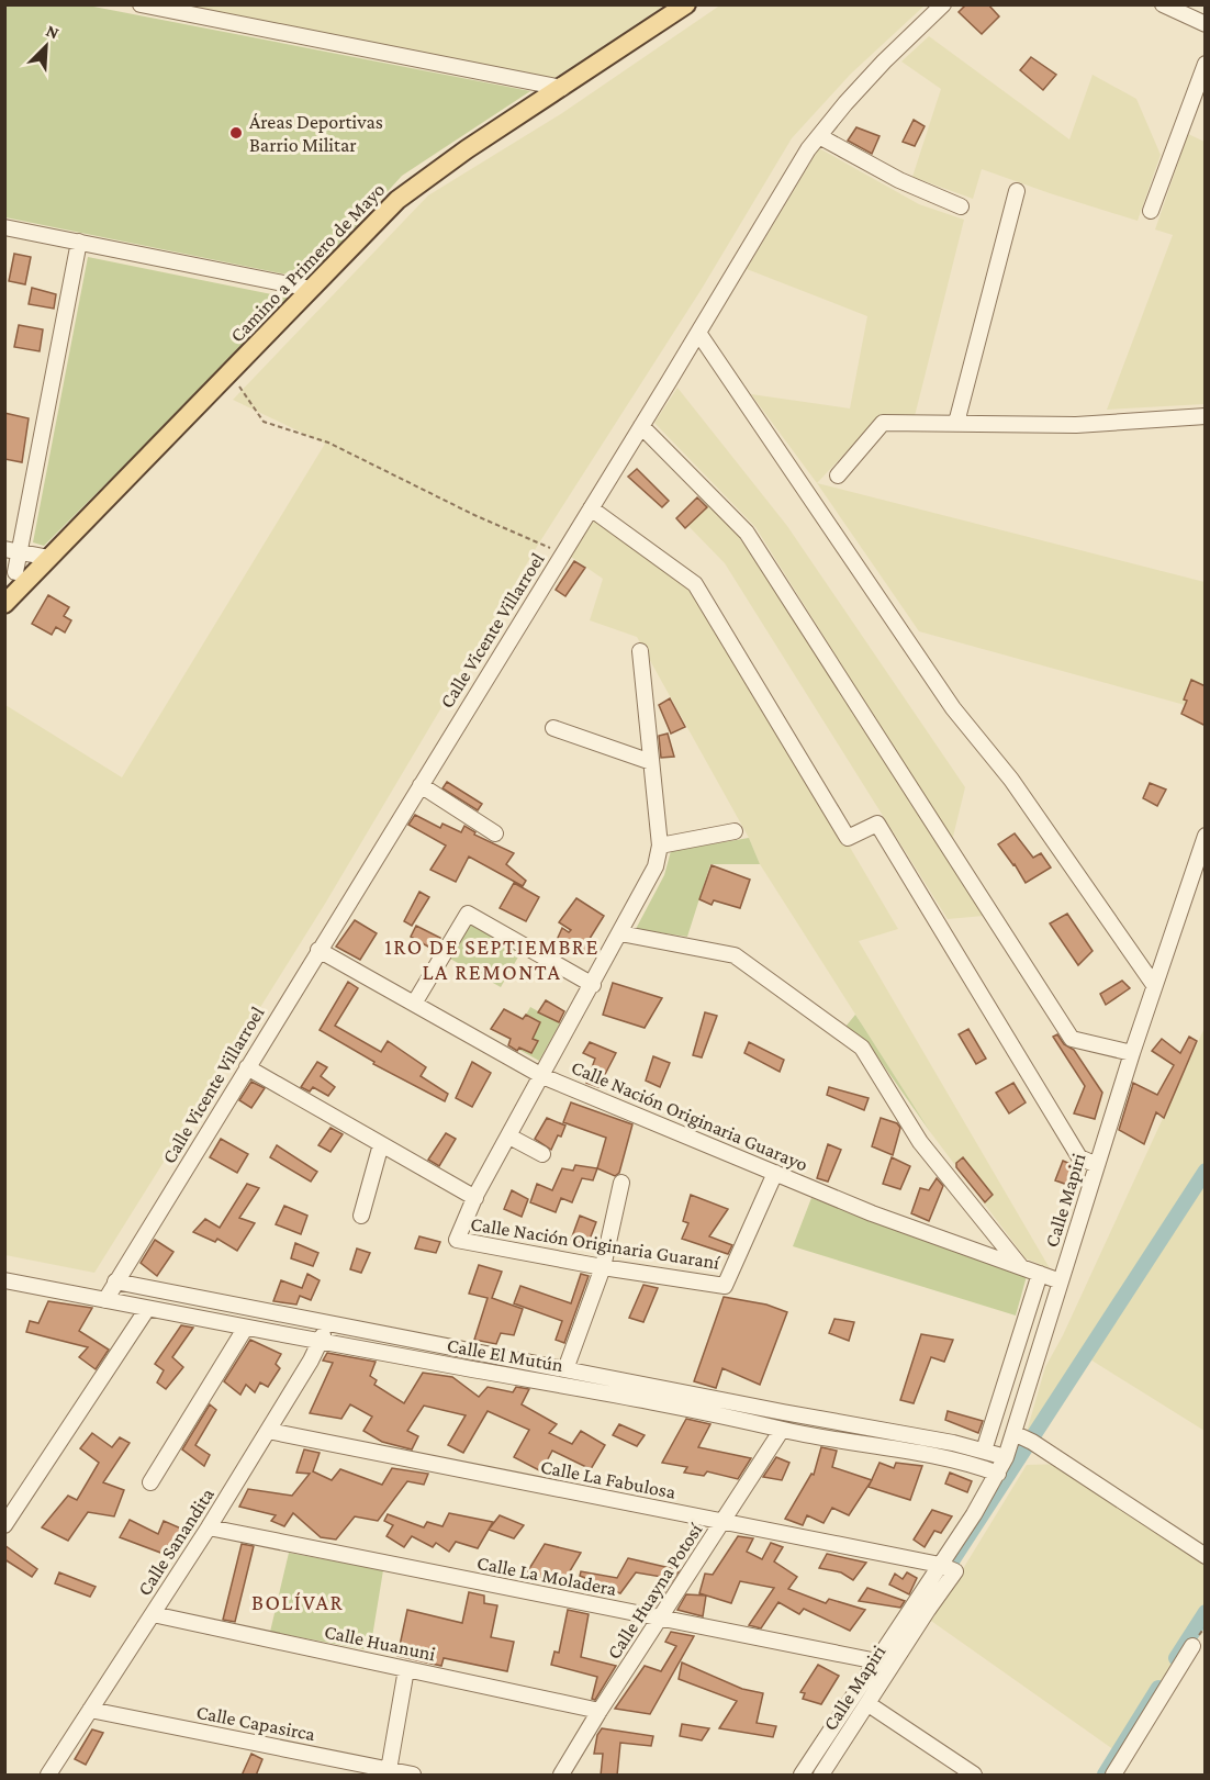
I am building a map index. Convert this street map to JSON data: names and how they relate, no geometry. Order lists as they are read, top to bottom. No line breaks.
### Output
{"streets":{"main road":["Camino a Primero de Mayo"],"street":["Calle Vicente Villarroel","Calle Nación Originaria Guarayo","Calle Mapiri","Calle Nación Originaria Guaraní","Calle El Mutún","Calle La Fabulosa","Calle Sanandita","Calle La Moladera","Calle Huayna Potosí","Calle Huanuni","Calle Capasirca"]},"crossings":[["Calle Vicente Villarroel","Calle Nación Originaria Guarayo"],["Calle Vicente Villarroel","Calle Nación Originaria Guaraní"],["Calle Vicente Villarroel","Calle El Mutún"],["Calle Nación Originaria Guarayo","Calle Mapiri"],["Calle Nación Originaria Guarayo","Calle Nación Originaria Guaraní"],["Calle Mapiri","Calle El Mutún"],["Calle Mapiri","Calle La Fabulosa"],["Calle Mapiri","Calle La Moladera"],["Calle El Mutún","Calle Sanandita"],["Calle El Mutún","Calle Huayna Potosí"],["Calle La Fabulosa","Calle Sanandita"],["Calle La Fabulosa","Calle Huayna Potosí"],["Calle Sanandita","Calle La Moladera"],["Calle Sanandita","Calle Huanuni"],["Calle Sanandita","Calle Capasirca"],["Calle La Moladera","Calle Huayna Potosí"],["Calle Huayna Potosí","Calle Huanuni"]],"districts":["1RO DE SEPTIEMBRE LA REMONTA","BOLÍVAR"],"places":["Áreas Deportivas Barrio Militar"],"north":"top right"}
